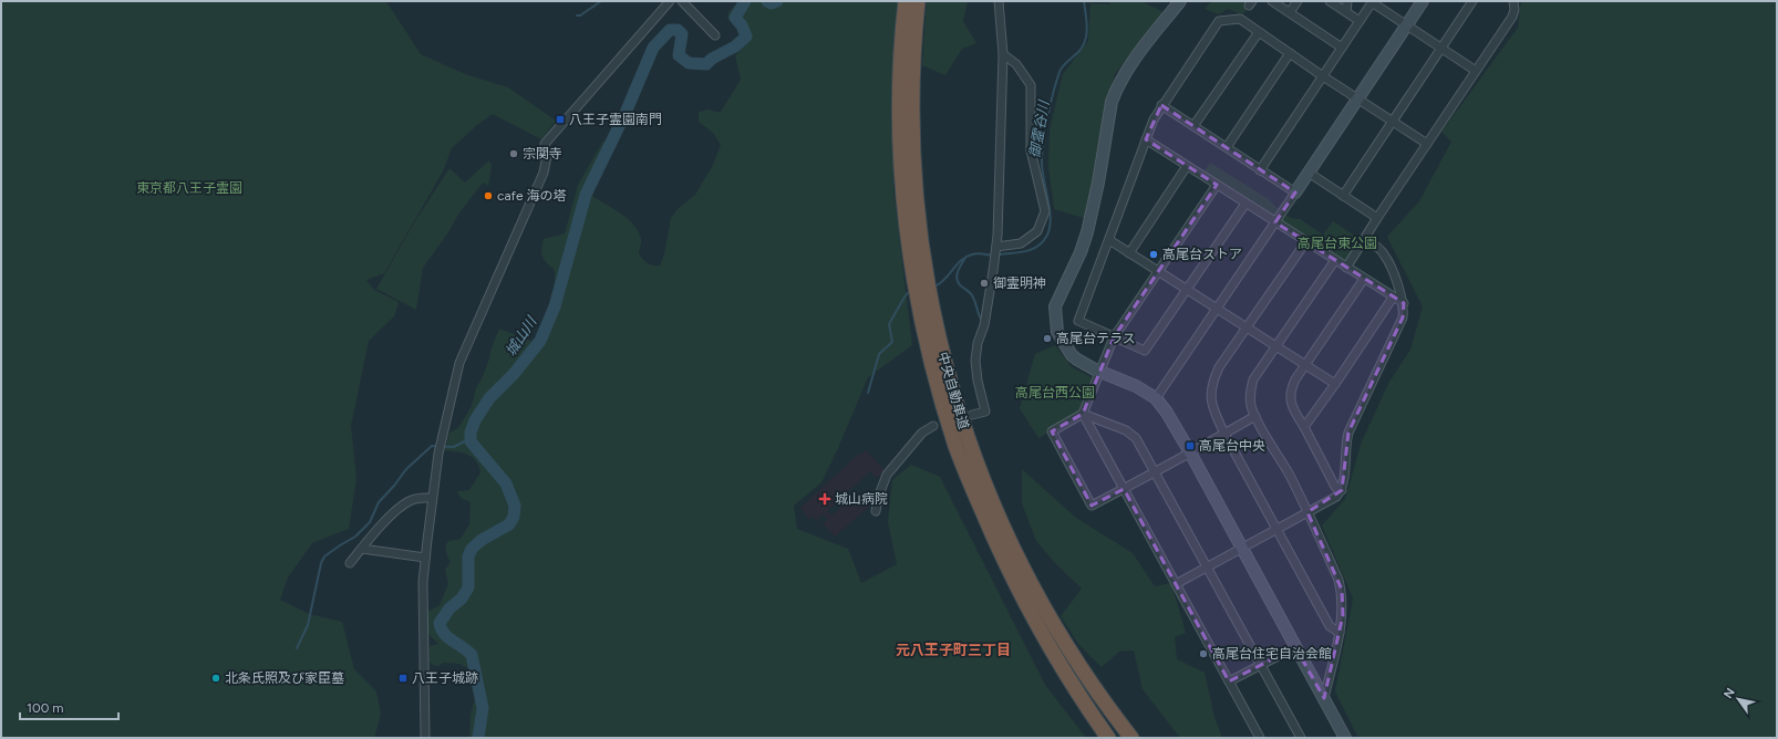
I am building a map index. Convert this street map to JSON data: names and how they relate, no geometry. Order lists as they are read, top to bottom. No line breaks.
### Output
{"streets":{"highway":["中央自動車道"]},"districts":["元八王子町三丁目"],"water":["御霊谷川","城山川"],"parks":["東京都八王子霊園","高尾台東公園","高尾台西公園"],"places":{"transit":["八王子霊園南門","高尾台中央","八王子城跡"],"other":["宗関寺","cafe 海の塔","高尾台ストア","御霊明神","高尾台テラス","高尾台住宅自治会館","北条氏照及び家臣墓"],"health":["城山病院"]},"scale_bar":"100 m","north":"top left"}
